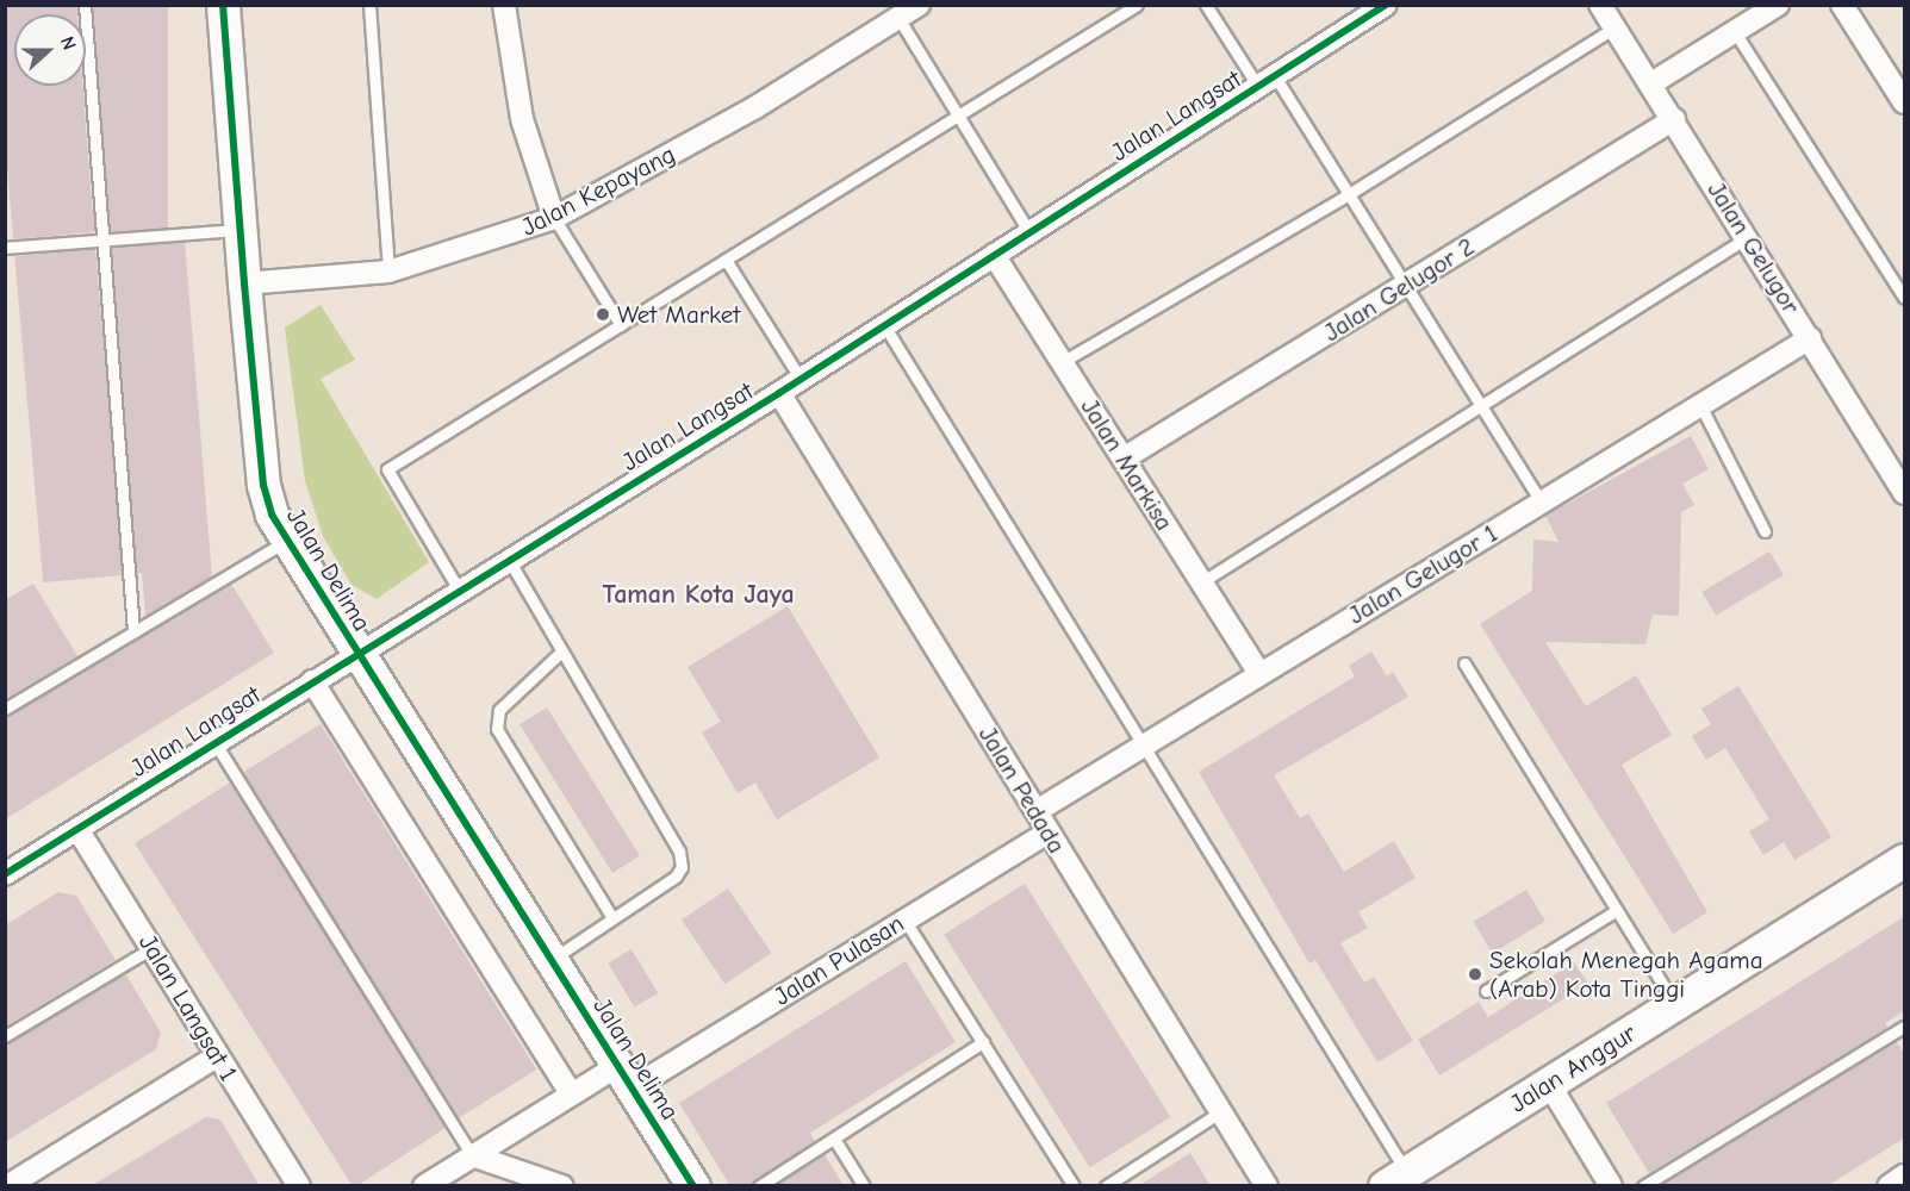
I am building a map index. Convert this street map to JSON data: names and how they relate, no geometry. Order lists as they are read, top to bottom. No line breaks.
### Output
{"streets":{"street":["Jalan Langsat","Jalan Kepayang","Jalan Gelugor","Jalan Gelugor 2","Jalan Markisa","Jalan Delima","Jalan Gelugor 1","Jalan Pedada","Jalan Pulasan","Jalan Langsat 1","Jalan Anggur"]},"crossings":[["Jalan Langsat","Jalan Markisa"],["Jalan Langsat","Jalan Delima"],["Jalan Langsat","Jalan Pedada"],["Jalan Langsat","Jalan Langsat 1"],["Jalan Kepayang","Jalan Delima"],["Jalan Gelugor","Jalan Gelugor 2"],["Jalan Gelugor","Jalan Gelugor 1"],["Jalan Gelugor 2","Jalan Markisa"],["Jalan Markisa","Jalan Gelugor 1"],["Jalan Delima","Jalan Pulasan"],["Jalan Gelugor 1","Jalan Pedada"],["Jalan Pedada","Jalan Pulasan"]],"districts":["Taman Kota Jaya"],"places":["Wet Market","Sekolah Menegah Agama (Arab) Kota Tinggi"],"north":"right"}
